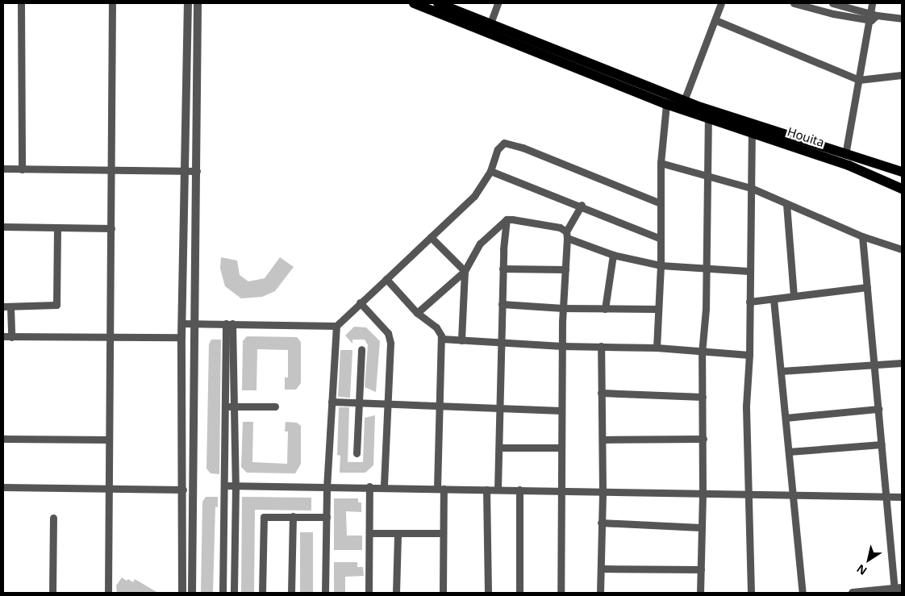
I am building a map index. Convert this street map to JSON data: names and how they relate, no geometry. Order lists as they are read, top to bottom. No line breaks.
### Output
{"streets":{"main road":["Houita"]},"north":"bottom left"}
